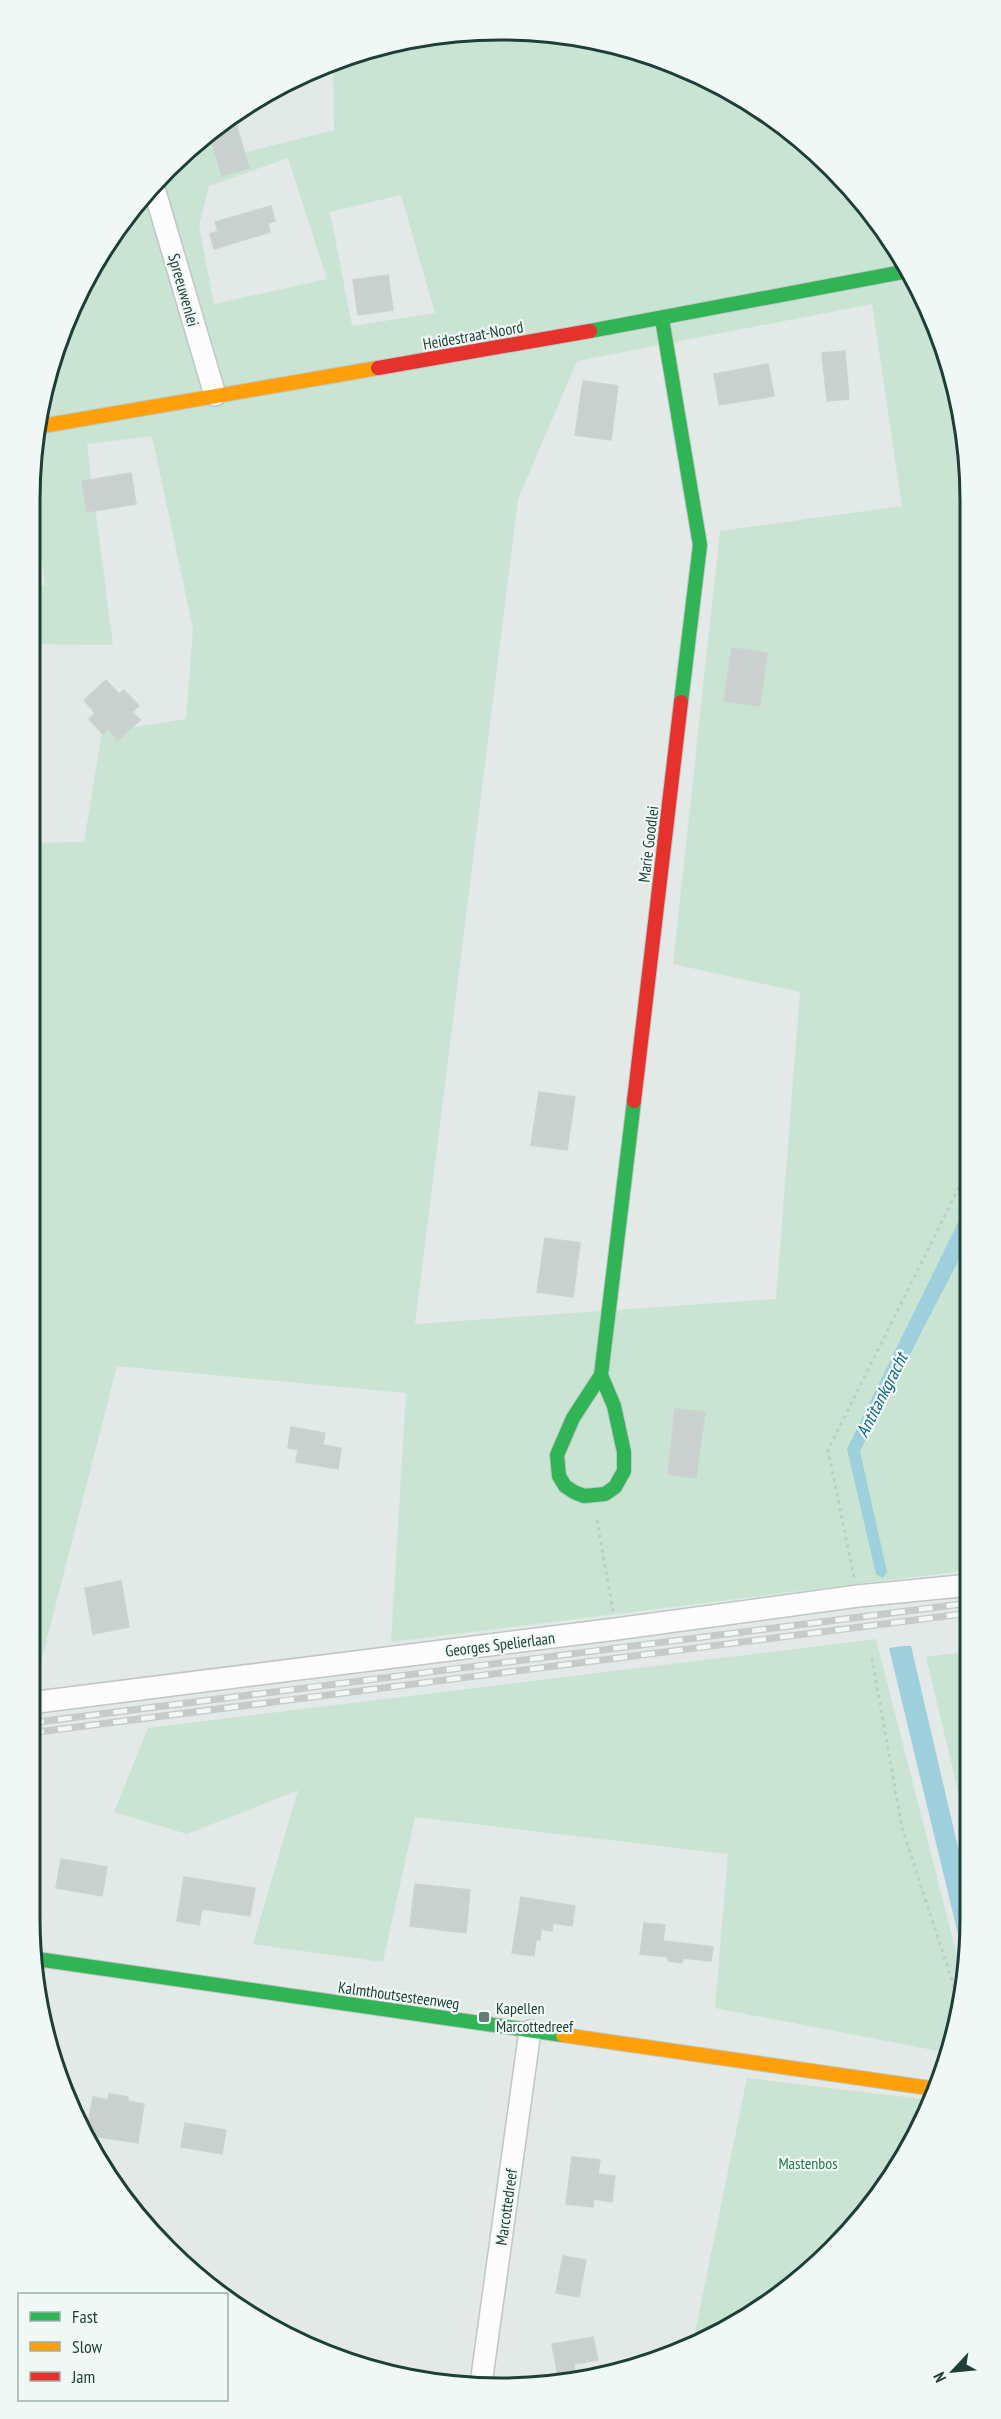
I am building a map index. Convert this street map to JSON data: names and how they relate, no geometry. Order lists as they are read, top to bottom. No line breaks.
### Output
{"streets":{"street":["Spreeuwenlei","Heidestraat-Noord","Marie Goodlei","Georges Spelierlaan","Kalmthoutsesteenweg","Marcottedreef"]},"crossings":[["Spreeuwenlei","Heidestraat-Noord"],["Heidestraat-Noord","Marie Goodlei"],["Kalmthoutsesteenweg","Marcottedreef"]],"water":["Antitankgracht"],"parks":["Mastenbos"],"places":{"transit":["Kapellen Marcottedreef"]},"legend":["Fast","Slow","Jam"],"north":"bottom left"}
